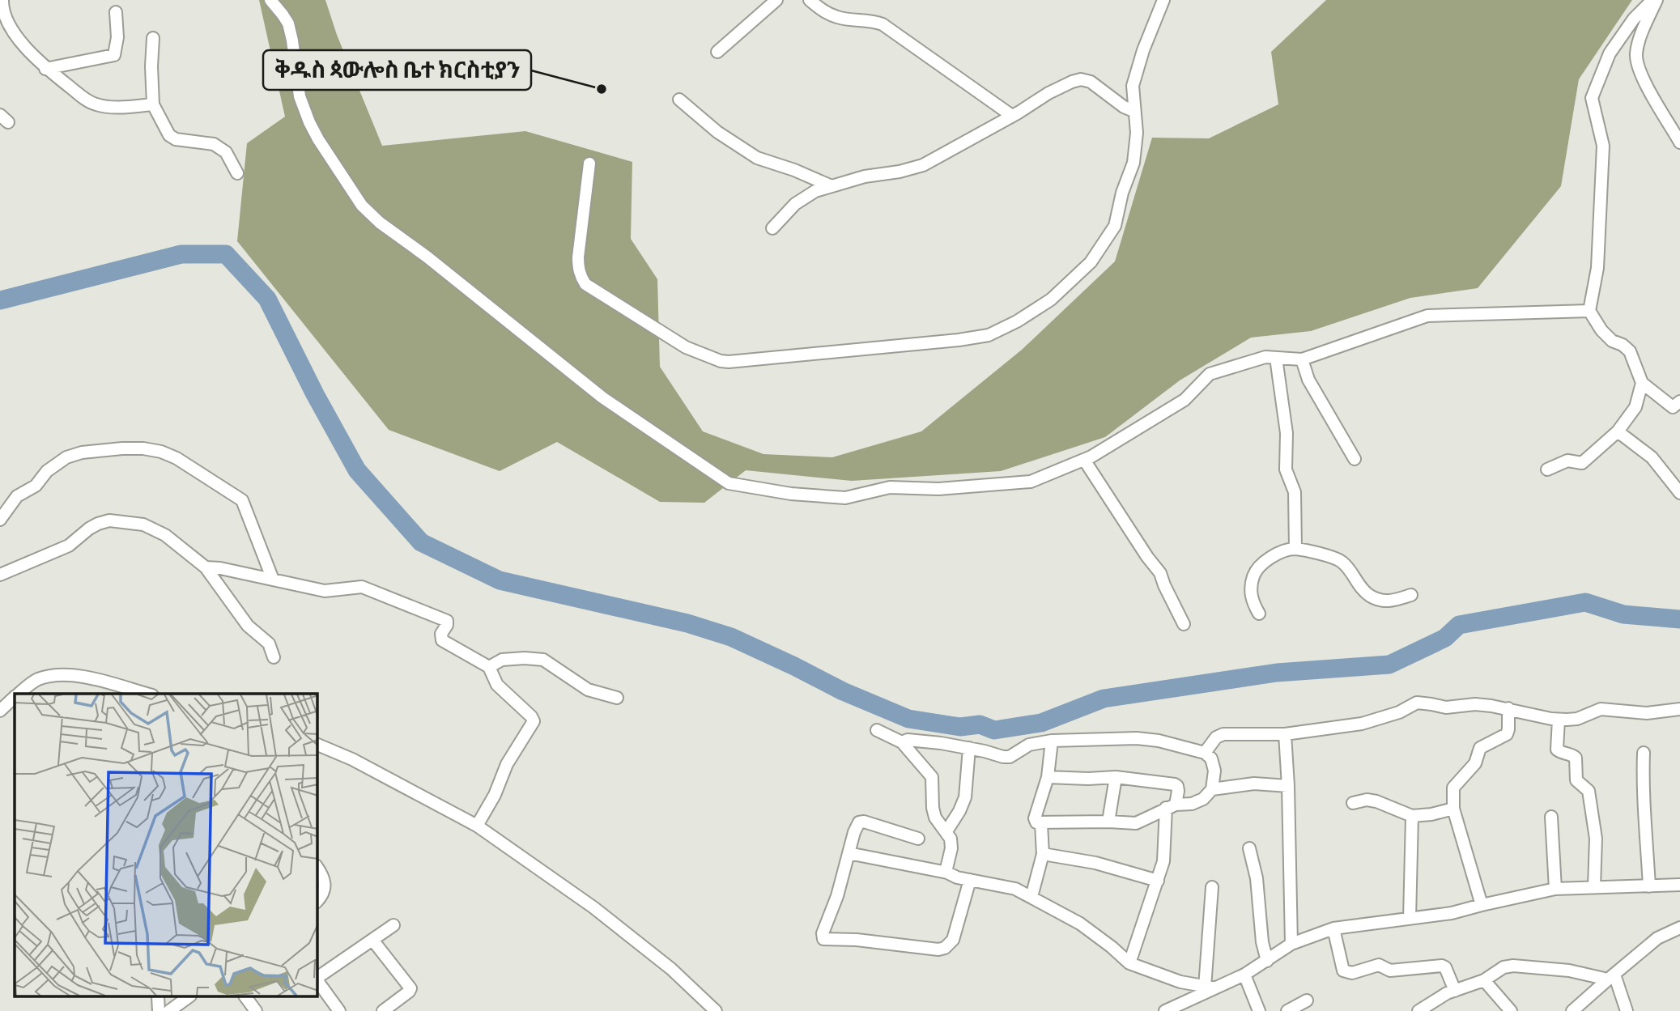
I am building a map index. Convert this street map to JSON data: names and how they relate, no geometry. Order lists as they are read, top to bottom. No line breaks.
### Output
{"places":["ቅዱስ ጳውሎስ ቤተ ክርስቲያን"]}
